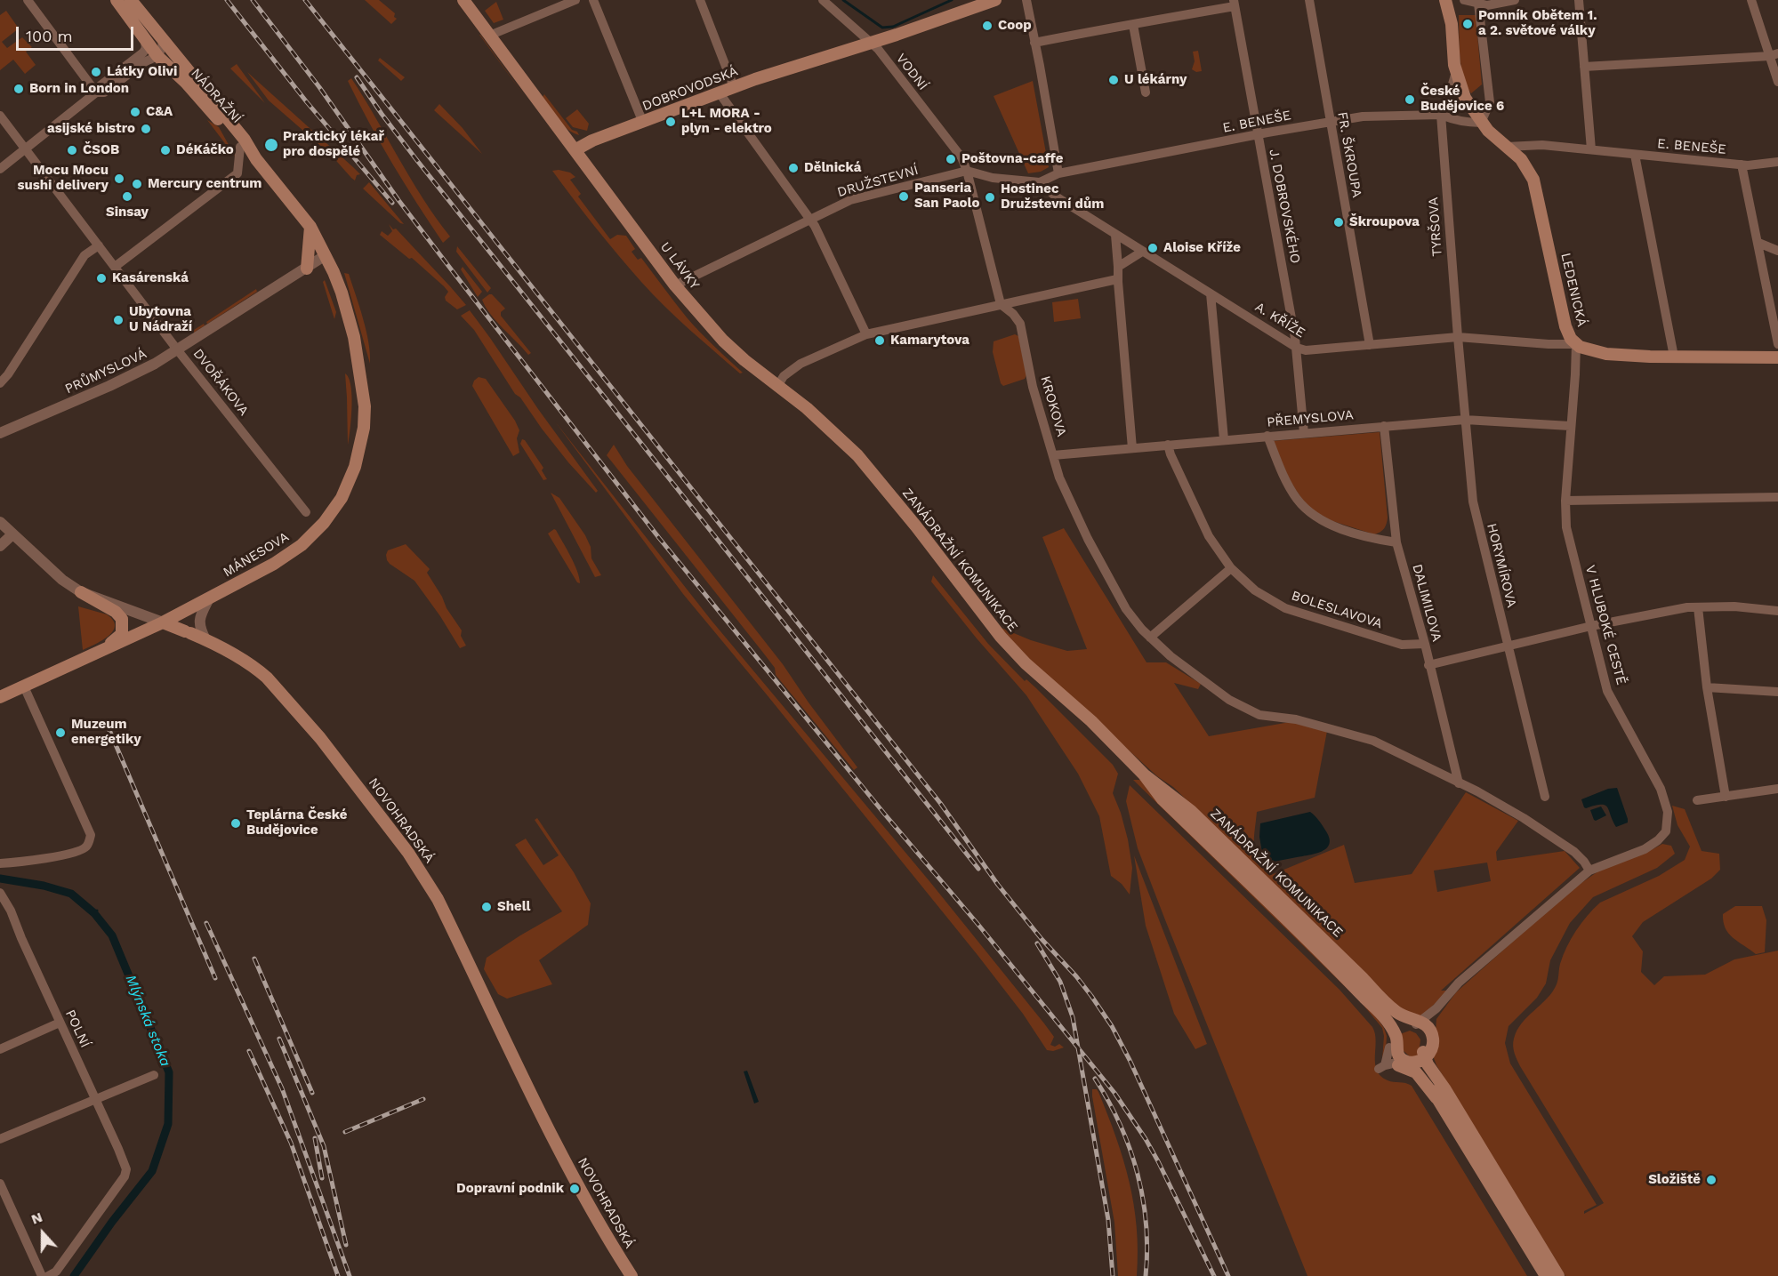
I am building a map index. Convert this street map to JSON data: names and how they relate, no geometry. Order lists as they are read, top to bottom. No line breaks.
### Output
{"streets":{"main road":["DOBROVODSKÁ","NÁDRAŽNÍ","U LÁVKY","LEDENICKÁ","MÁNESOVA","ZANÁDRAŽNÍ KOMUNIKACE","NOVOHRADSKÁ"],"street":["VODNÍ","E. BENEŠE","FR. ŠKROUPA","DRUŽSTEVNÍ","J. DOBROVSKÉHO","TYRŠOVA","A. KŘÍŽE","PRŮMYSLOVÁ","DVOŘÁKOVA","KROKOVA","PŘEMYSLOVA","HORYMÍROVA","DALIMILOVA","BOLESLAVOVA","V HLUBOKÉ CESTĚ","POLNÍ"]},"crossings":[["VODNÍ","DOBROVODSKÁ"],["VODNÍ","DRUŽSTEVNÍ"],["DOBROVODSKÁ","U LÁVKY"],["NÁDRAŽNÍ","PRŮMYSLOVÁ"],["NÁDRAŽNÍ","MÁNESOVA"],["E. BENEŠE","FR. ŠKROUPA"],["E. BENEŠE","DRUŽSTEVNÍ"],["E. BENEŠE","J. DOBROVSKÉHO"],["E. BENEŠE","TYRŠOVA"],["E. BENEŠE","LEDENICKÁ"],["E. BENEŠE","A. KŘÍŽE"],["FR. ŠKROUPA","A. KŘÍŽE"],["DRUŽSTEVNÍ","U LÁVKY"],["DRUŽSTEVNÍ","A. KŘÍŽE"],["J. DOBROVSKÉHO","A. KŘÍŽE"],["J. DOBROVSKÉHO","PŘEMYSLOVA"],["TYRŠOVA","LEDENICKÁ"],["TYRŠOVA","A. KŘÍŽE"],["TYRŠOVA","HORYMÍROVA"],["U LÁVKY","ZANÁDRAŽNÍ KOMUNIKACE"],["LEDENICKÁ","A. KŘÍŽE"],["LEDENICKÁ","V HLUBOKÉ CESTĚ"],["A. KŘÍŽE","HORYMÍROVA"],["A. KŘÍŽE","V HLUBOKÉ CESTĚ"],["PRŮMYSLOVÁ","DVOŘÁKOVA"],["PRŮMYSLOVÁ","MÁNESOVA"],["KROKOVA","PŘEMYSLOVA"],["KROKOVA","DALIMILOVA"],["PŘEMYSLOVA","HORYMÍROVA"],["PŘEMYSLOVA","DALIMILOVA"],["PŘEMYSLOVA","BOLESLAVOVA"],["PŘEMYSLOVA","V HLUBOKÉ CESTĚ"],["MÁNESOVA","NOVOHRADSKÁ"],["ZANÁDRAŽNÍ KOMUNIKACE","V HLUBOKÉ CESTĚ"],["DALIMILOVA","BOLESLAVOVA"]],"water":["Mlýnská stoka"],"places":["Pomník Obětem 1. a 2. světové války","Coop","Látky Olivi","U lékárny","Born in London","České Budějovice 6","C&A","L+L MORA - plyn - elektro","asijské bistro","Praktický lékař pro dospělé","ČSOB","DéKáčko","Poštovna-caffe","Dělnická","Mocu Mocu sushi delivery","Mercury centrum","Sinsay","Panseria San Paolo","Hostinec Družstevní dům","Škroupova","Aloise Kříže","Kasárenská","Ubytovna U Nádraží","Kamarytova","Muzeum energetiky","Teplárna České Budějovice","Shell","Složiště","Dopravní podnik"],"scale_bar":"100 m","north":"top"}
